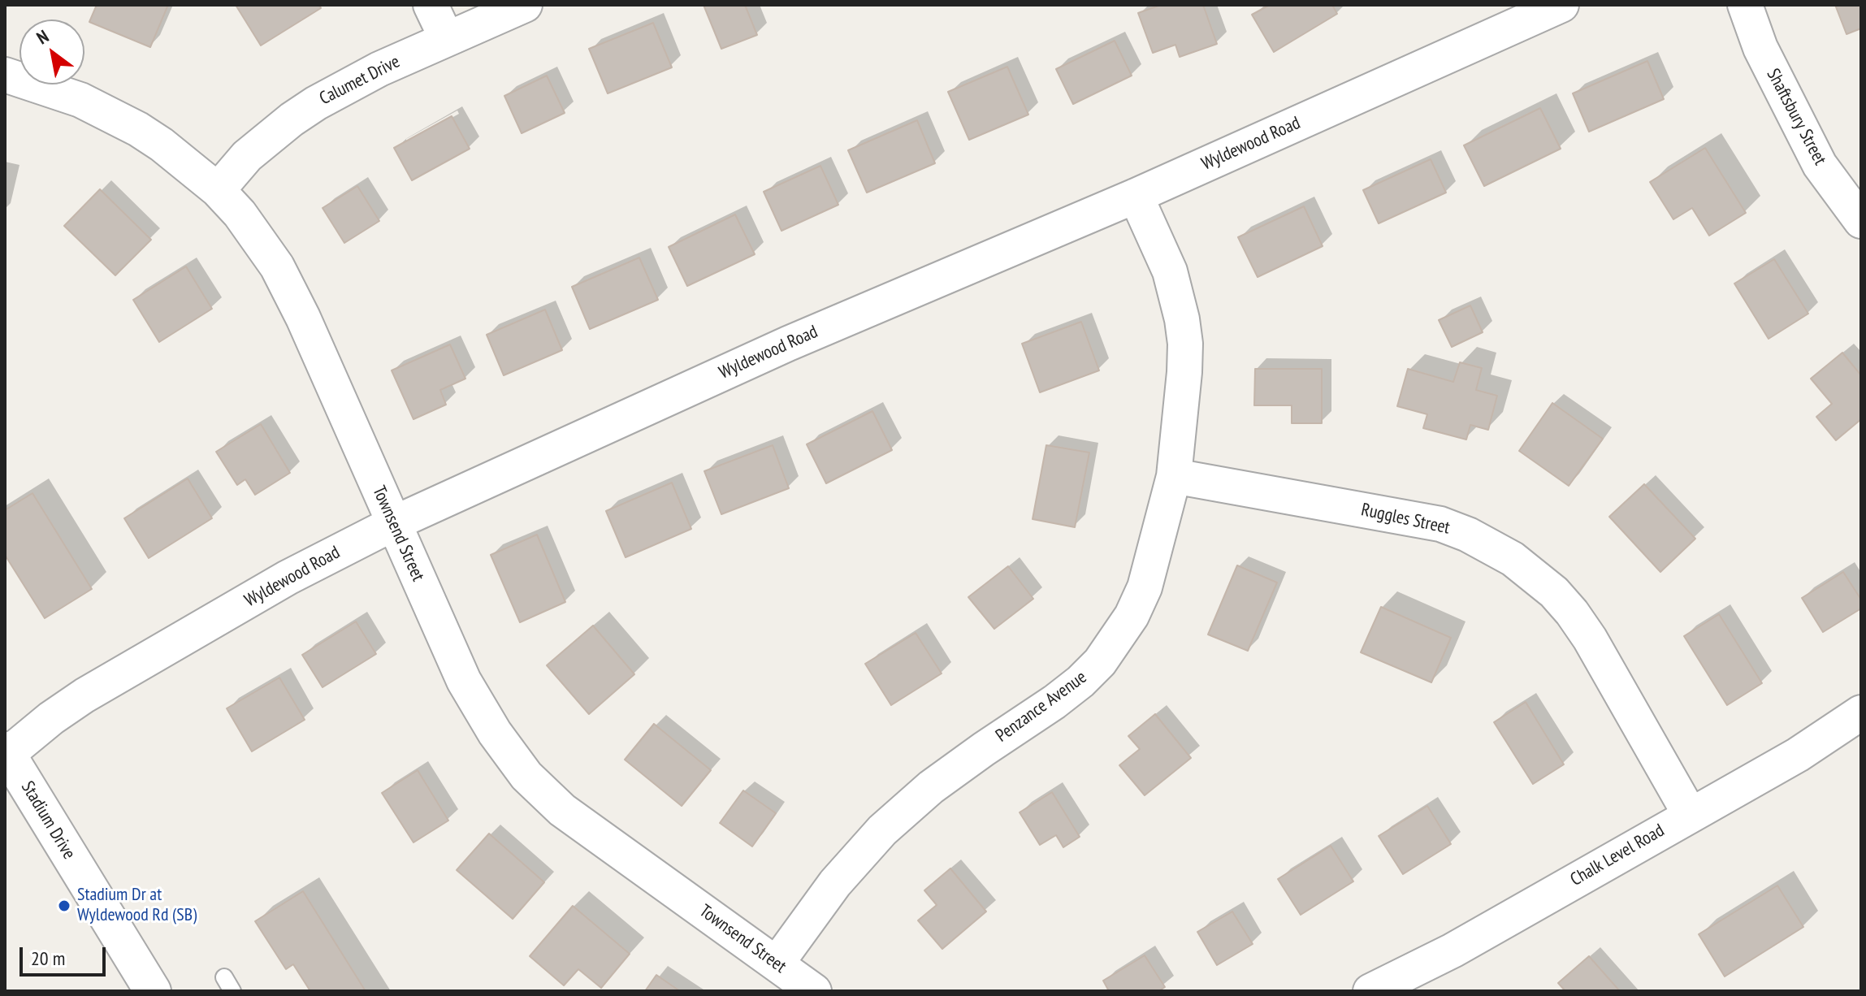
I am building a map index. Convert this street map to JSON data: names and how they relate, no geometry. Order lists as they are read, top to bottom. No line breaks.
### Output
{"streets":{"street":["Calumet Drive","Shaftsbury Street","Wyldewood Road","Ruggles Street","Townsend Street","Penzance Avenue","Stadium Drive","Chalk Level Road"]},"crossings":[["Calumet Drive","Townsend Street"],["Wyldewood Road","Townsend Street"],["Wyldewood Road","Penzance Avenue"],["Wyldewood Road","Stadium Drive"],["Ruggles Street","Penzance Avenue"],["Ruggles Street","Chalk Level Road"],["Townsend Street","Penzance Avenue"]],"places":["Stadium Dr at Wyldewood Rd (SB)"],"scale_bar":"20 m","north":"top left"}
